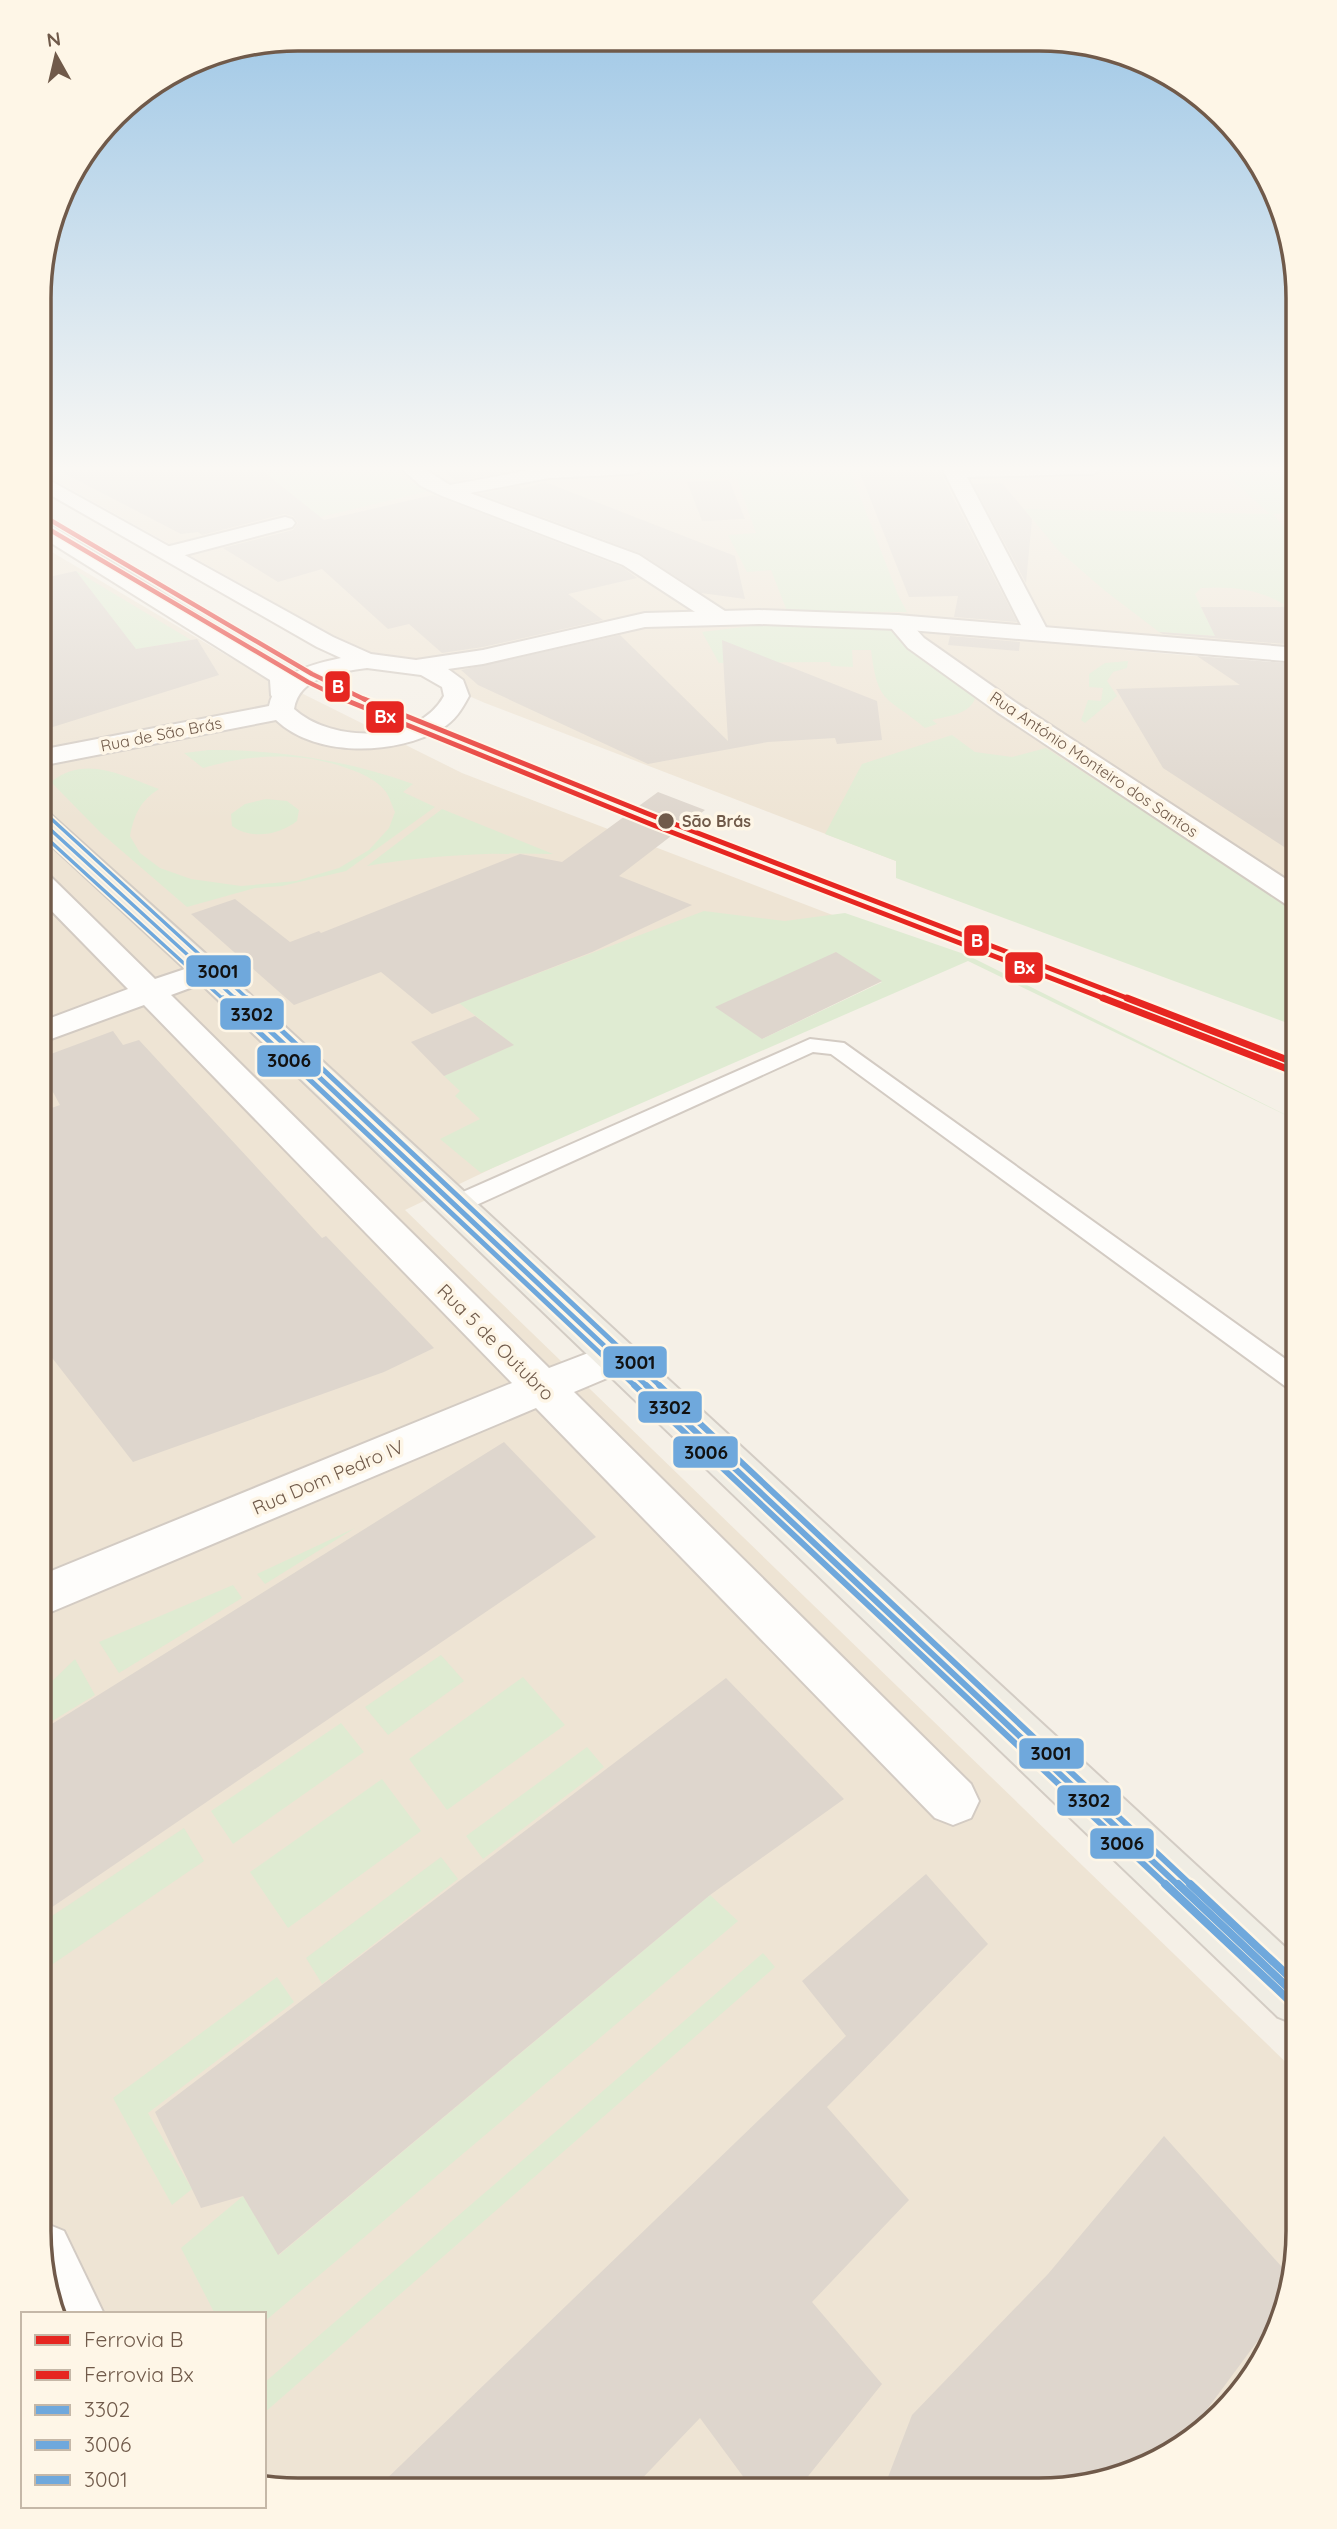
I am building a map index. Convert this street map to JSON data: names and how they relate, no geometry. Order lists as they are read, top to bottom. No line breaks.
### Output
{"streets":{"street":["Rua de São Brás","Rua António Monteiro dos Santos","Rua 5 de Outubro","Rua Dom Pedro IV"]},"crossings":[["Rua 5 de Outubro","Rua Dom Pedro IV"]],"places":["São Brás"],"lines":["rail line B","rail line Bx","transit line 3001","transit line 3302","transit line 3006"],"legend":["Ferrovia B","Ferrovia Bx","3302","3006","3001"],"north":"top"}
